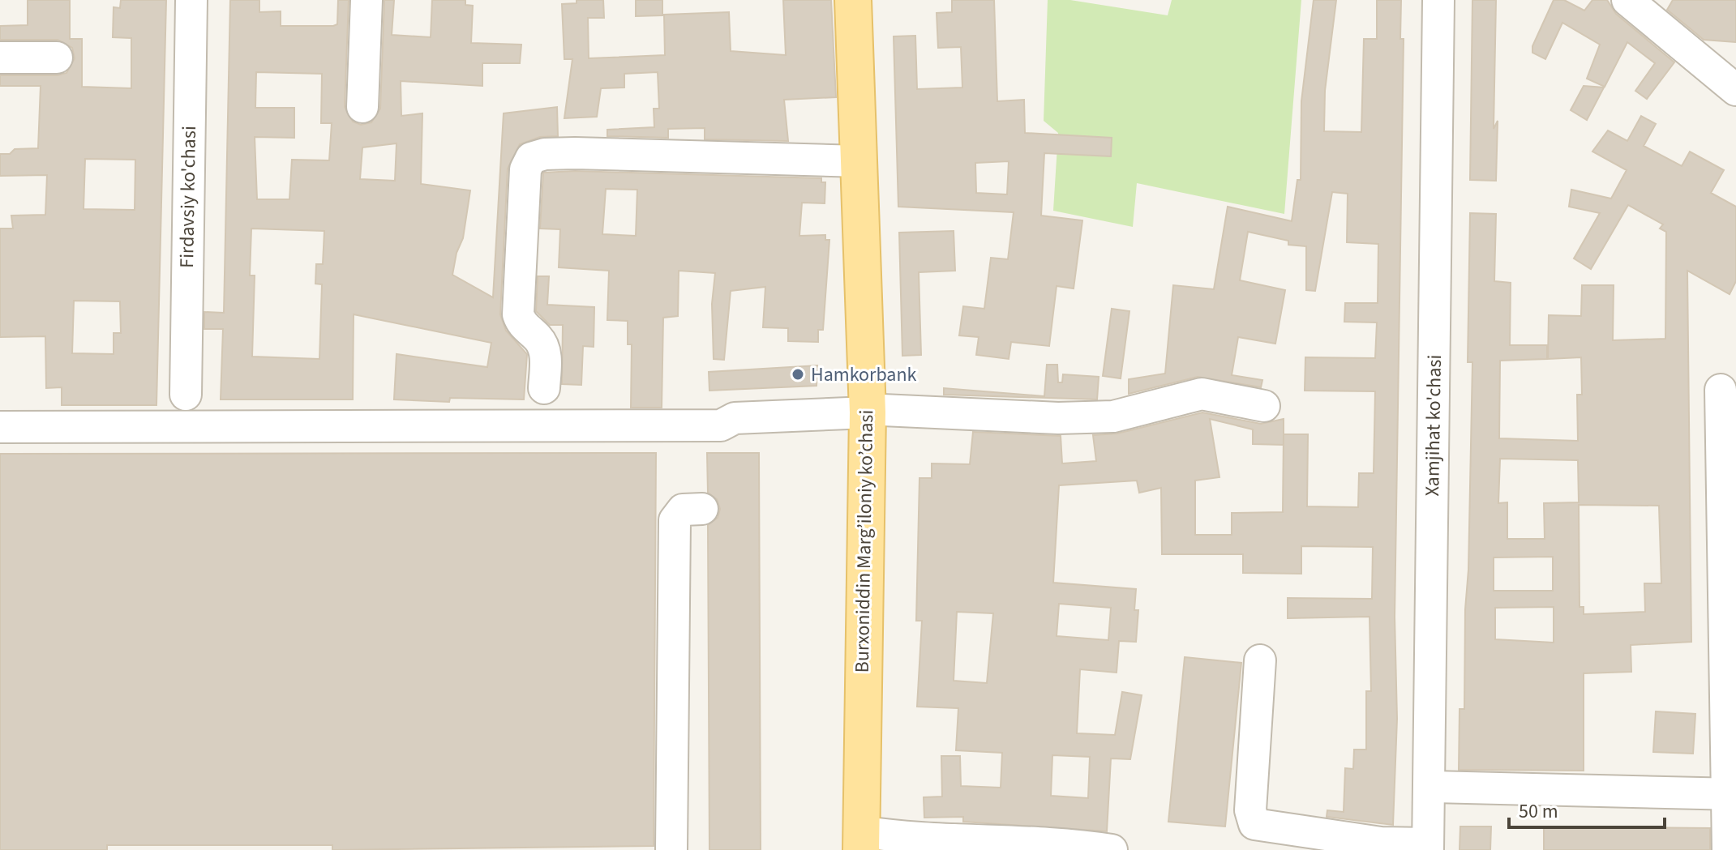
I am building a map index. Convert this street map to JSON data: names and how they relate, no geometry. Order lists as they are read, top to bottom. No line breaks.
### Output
{"streets":{"main road":["Burxoniddin Marg’iloniy ko’chasi"],"street":["Firdavsiy ko'chasi","Xamjihat ko'chasi"]},"places":["Hamkorbank"],"scale_bar":"50 m"}
